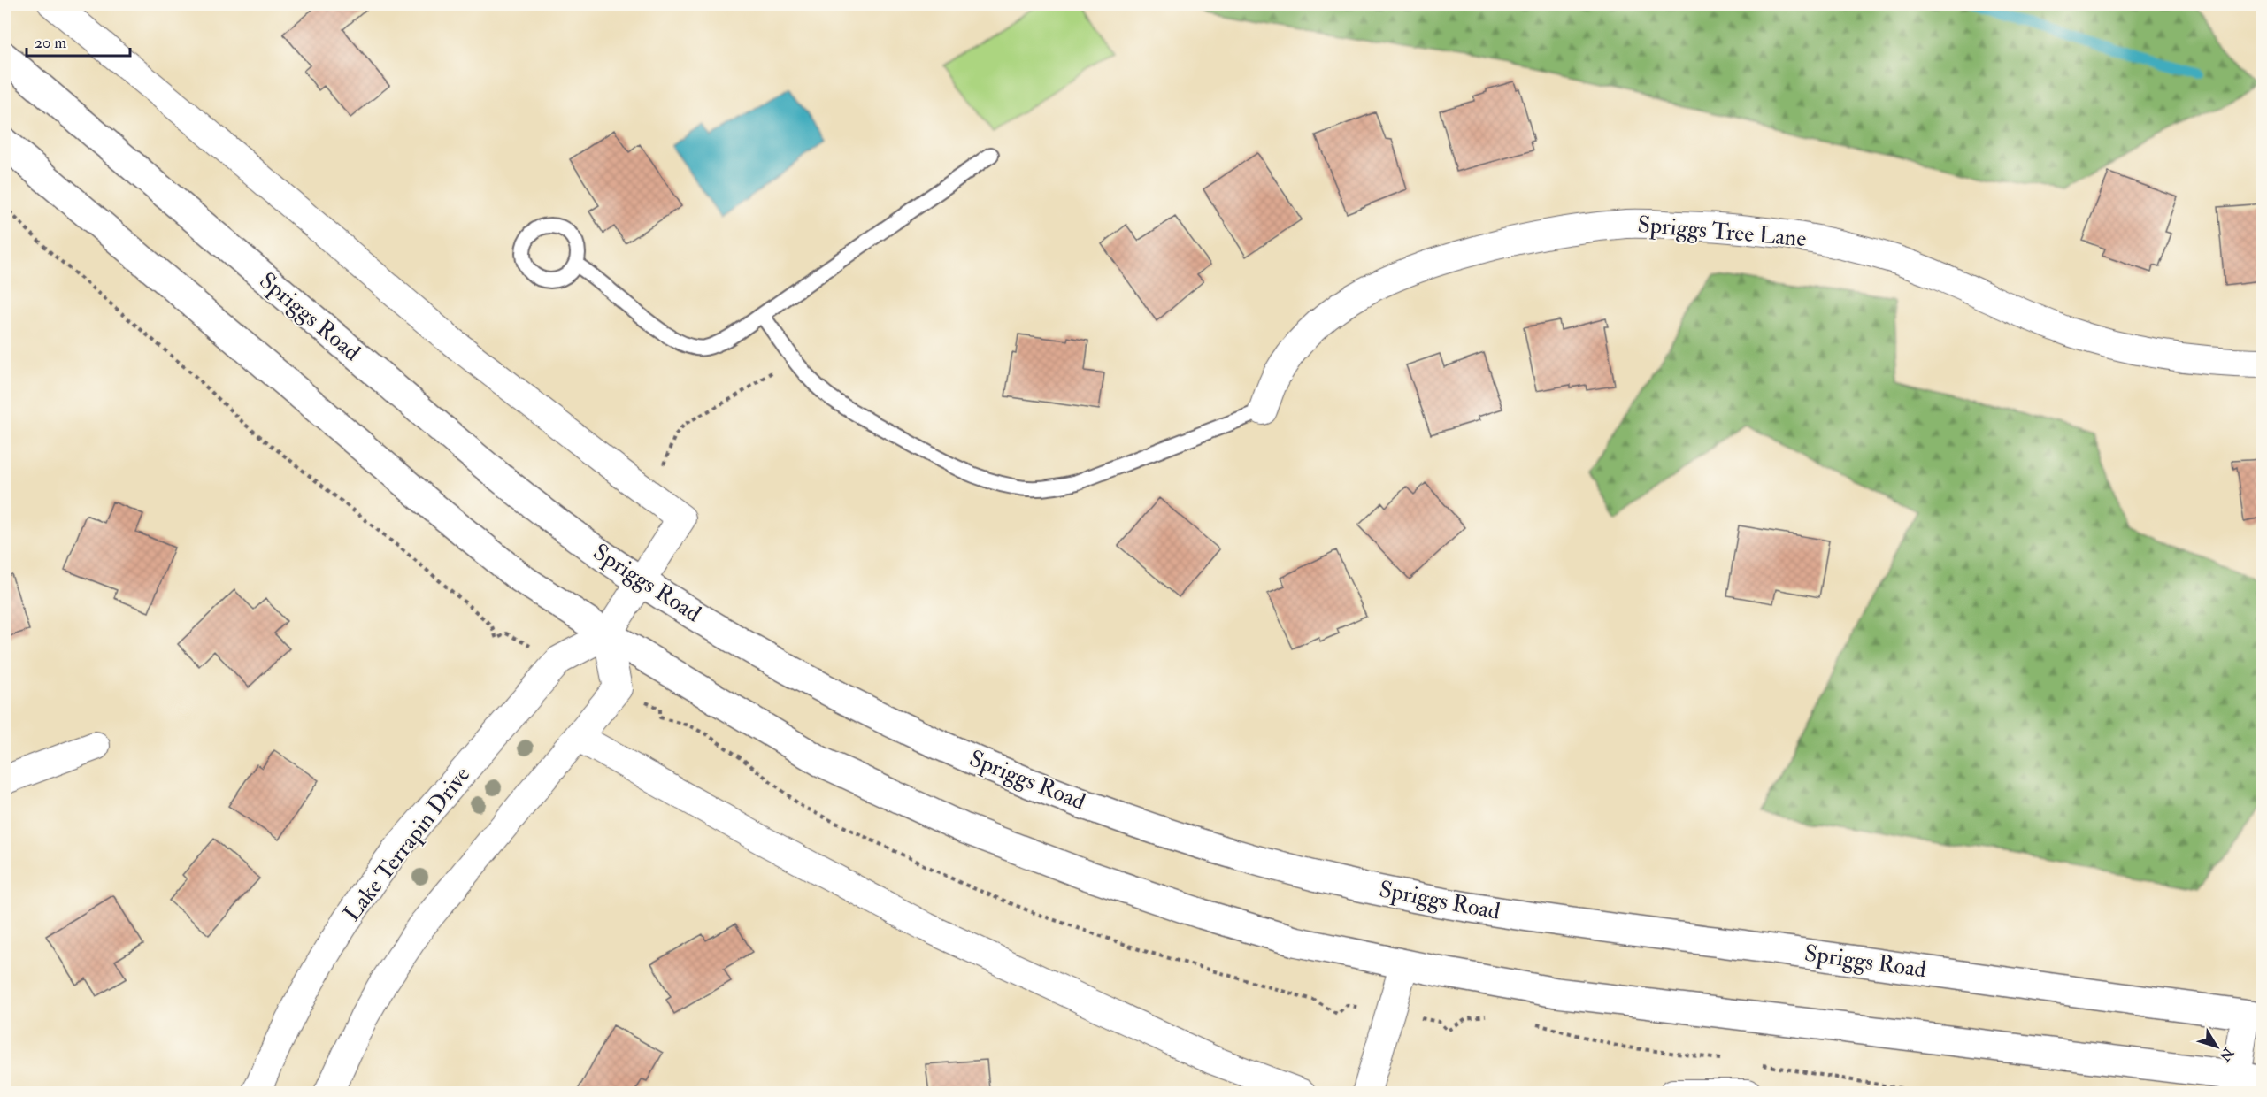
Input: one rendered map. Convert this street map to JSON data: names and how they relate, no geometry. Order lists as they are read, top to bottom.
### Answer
{
  "streets": {
    "main road": ["Spriggs Road"],
    "street": ["Spriggs Tree Lane", "Lake Terrapin Drive"]
  },
  "scale_bar": "20 m",
  "north": "bottom right"
}
